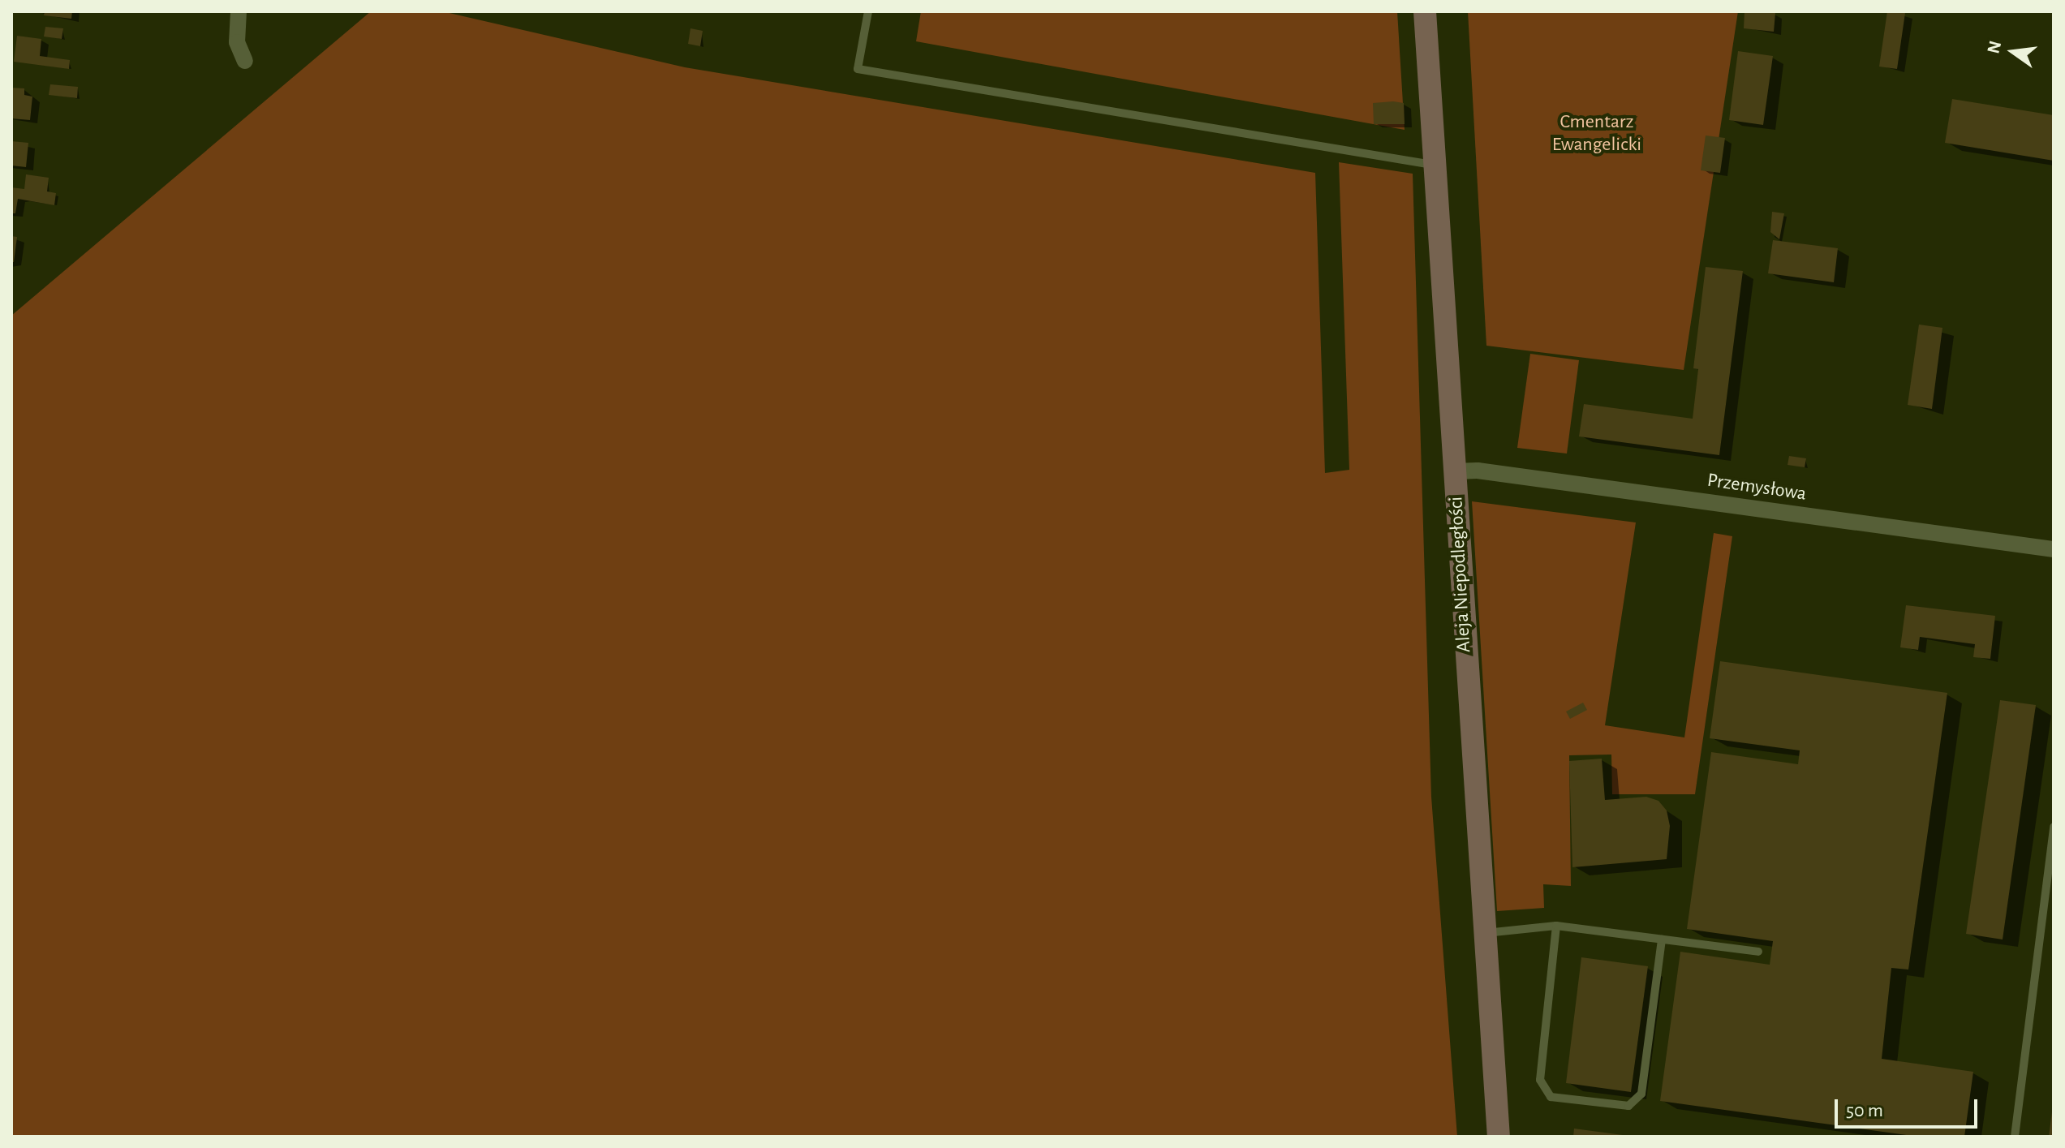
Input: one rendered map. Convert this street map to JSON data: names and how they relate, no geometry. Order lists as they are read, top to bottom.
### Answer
{
  "streets": {
    "main road": ["Aleja Niepodległości"],
    "street": ["Przemysłowa"]
  },
  "crossings": [
    ["Przemysłowa", "Aleja Niepodległości"]
  ],
  "parks": ["Cmentarz Ewangelicki"],
  "scale_bar": "50 m",
  "north": "left"
}
